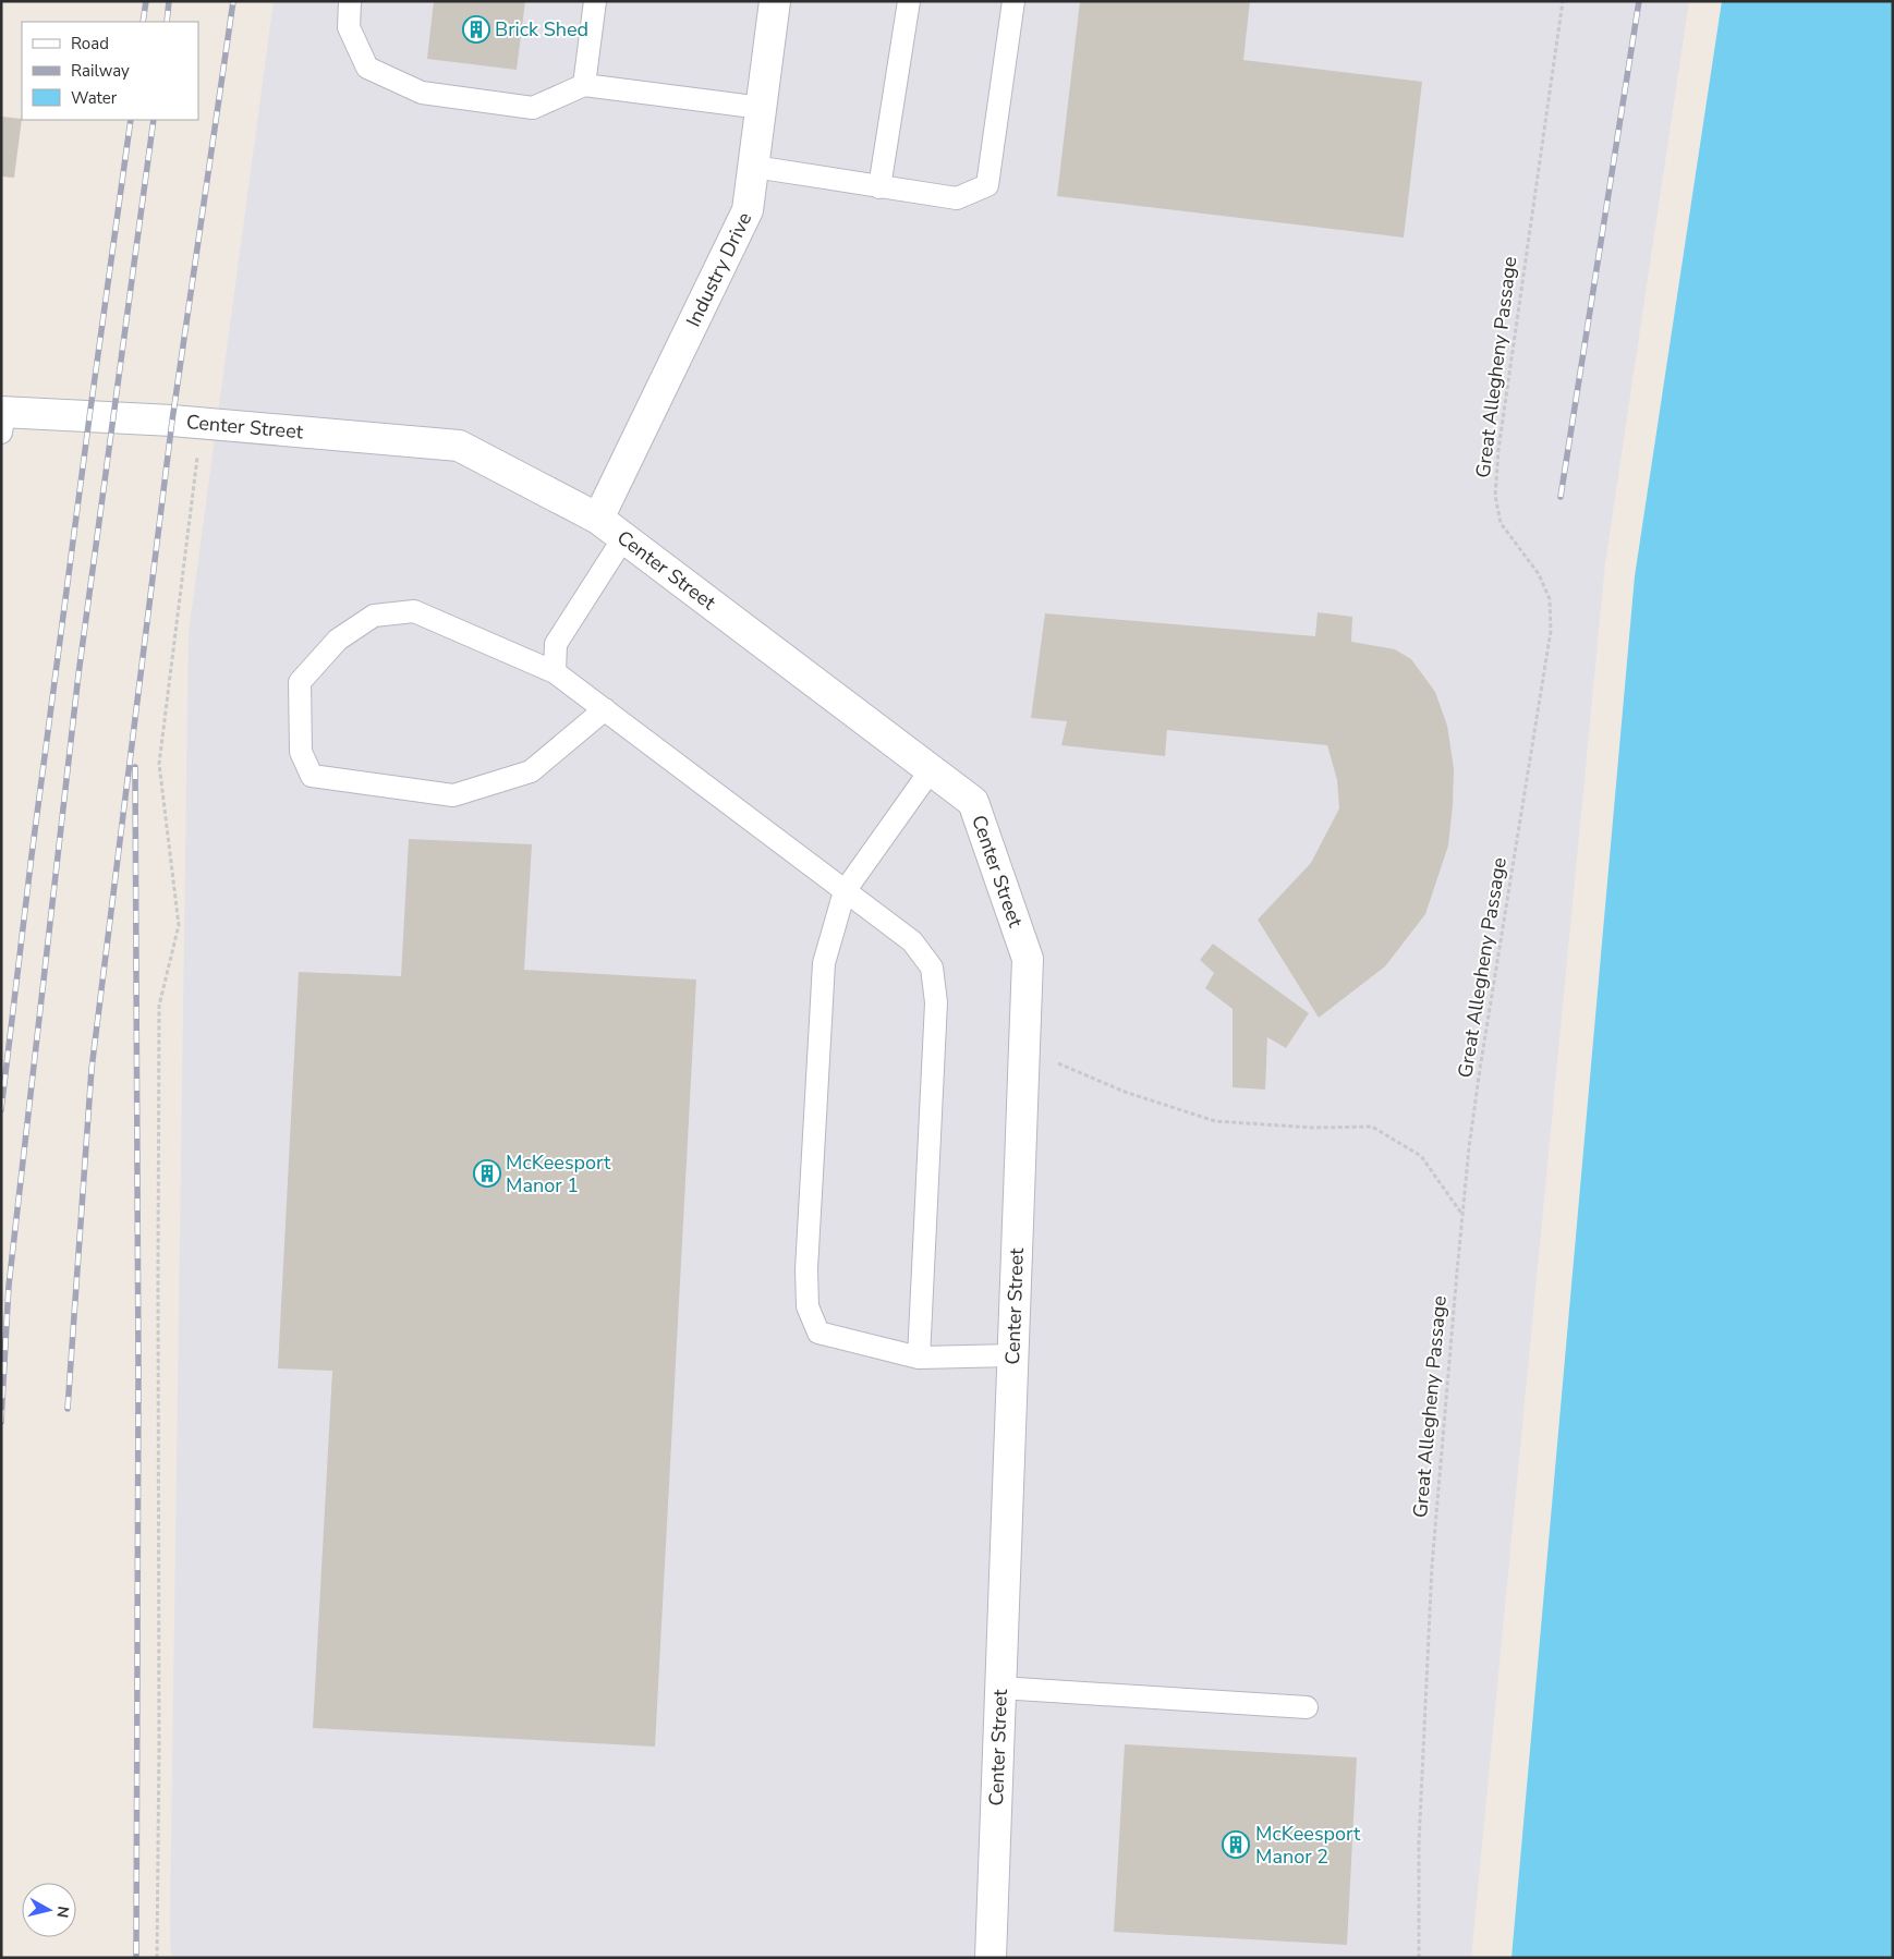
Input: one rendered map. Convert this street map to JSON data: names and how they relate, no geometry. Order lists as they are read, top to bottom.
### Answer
{
  "streets": {
    "street": ["Industry Drive", "Center Street"],
    "path": ["Great Allegheny Passage"]
  },
  "crossings": [
    ["Industry Drive", "Center Street"]
  ],
  "places": {
    "building": ["Brick Shed", "McKeesport Manor 1", "McKeesport Manor 2"]
  },
  "legend": ["Road", "Railway", "Water"],
  "north": "right"
}
